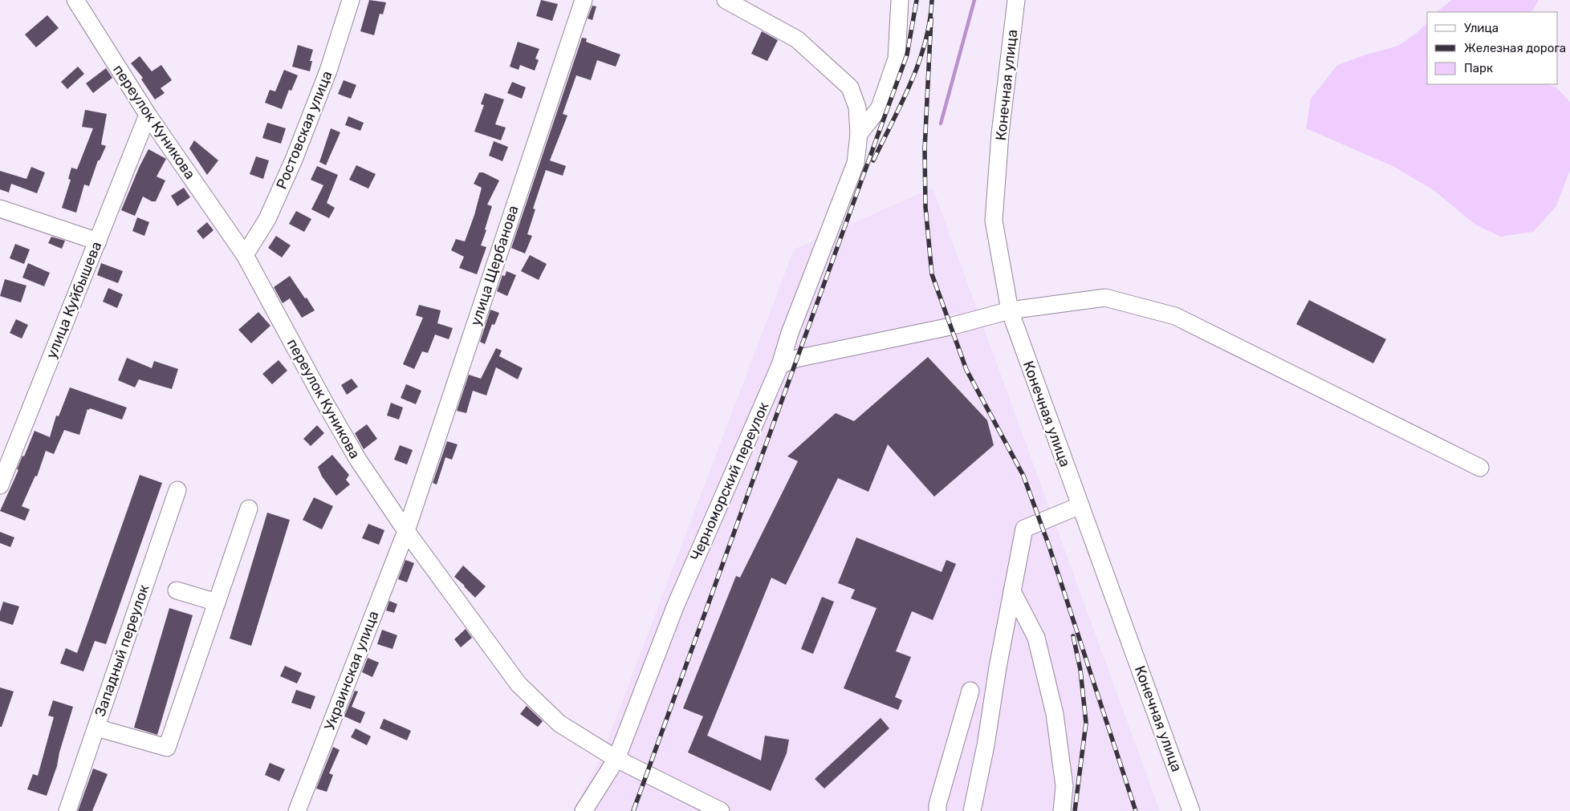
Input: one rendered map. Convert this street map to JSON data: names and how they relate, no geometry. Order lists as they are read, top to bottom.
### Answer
{
  "streets": {
    "street": [
      "Конечная улица",
      "переулок Куникова",
      "Ростовская улица",
      "улица Щербанова",
      "улица Куйбышева",
      "Черноморский переулок",
      "Западный переулок",
      "Украинская улица"
    ]
  },
  "crossings": [
    ["переулок Куникова", "Ростовская улица"],
    ["переулок Куникова", "улица Щербанова"],
    ["переулок Куникова", "улица Куйбышева"],
    ["переулок Куникова", "Черноморский переулок"],
    ["переулок Куникова", "Украинская улица"],
    ["улица Щербанова", "Украинская улица"]
  ],
  "legend": ["Улица", "Железная дорога", "Парк"]
}
